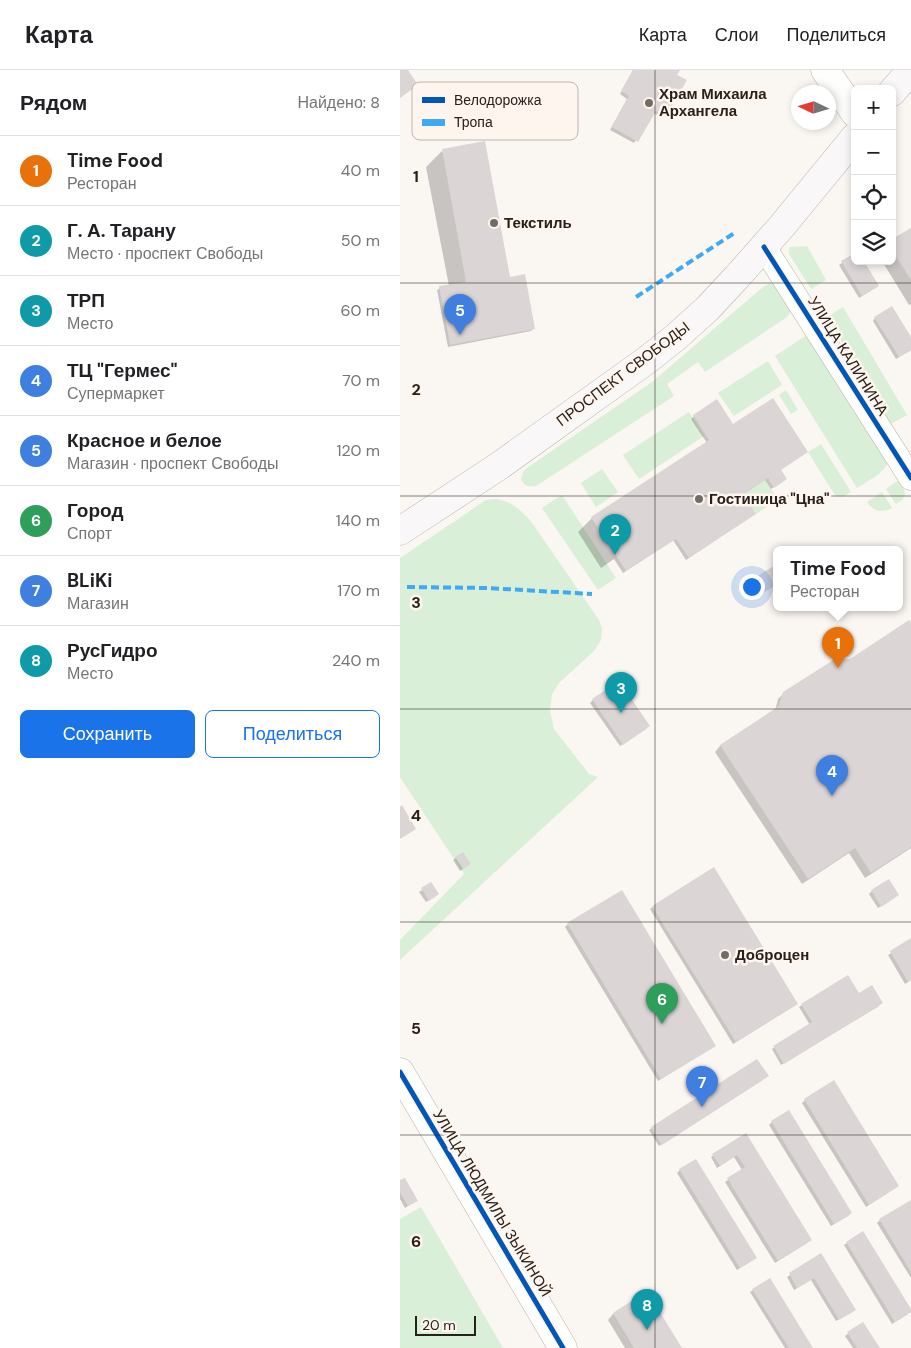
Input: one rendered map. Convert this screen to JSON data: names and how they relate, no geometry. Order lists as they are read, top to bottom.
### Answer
{
  "streets": {
    "main road": ["ПРОСПЕКТ СВОБОДЫ"],
    "street": ["УЛИЦА КАЛИНИНА", "УЛИЦА ЛЮДМИЛЫ ЗЫКИНОЙ"]
  },
  "crossings": [
    ["УЛИЦА КАЛИНИНА", "ПРОСПЕКТ СВОБОДЫ"]
  ],
  "places": [
    "Храм Михаила Архангела",
    "Текстиль",
    "Гостиница \"Цна\"",
    "Доброцен"
  ],
  "legend": ["Велодорожка", "Тропа"],
  "scale_bar": "20 m",
  "north": "left",
  "page": {
    "header": "Карта",
    "nav": ["Карта", "Слои", "Поделиться"],
    "heading": ["Рядом", "Найдено: 8"],
    "map_buttons": ["+", "−"],
    "list": [
      {
        "mark": "1",
        "name": "Time Food",
        "note": "Ресторан",
        "value": "40 m"
      },
      {
        "mark": "2",
        "name": "Г. А. Тарану",
        "note": "Место · проспект Свободы",
        "value": "50 m"
      },
      {
        "mark": "3",
        "name": "ТРП",
        "note": "Место",
        "value": "60 m"
      },
      {
        "mark": "4",
        "name": "ТЦ \"Гермес\"",
        "note": "Супермаркет",
        "value": "70 m"
      },
      {
        "mark": "5",
        "name": "Красное и белое",
        "note": "Магазин · проспект Свободы",
        "value": "120 m"
      },
      {
        "mark": "6",
        "name": "Город",
        "note": "Спорт",
        "value": "140 m"
      },
      {
        "mark": "7",
        "name": "BLiKi",
        "note": "Магазин",
        "value": "170 m"
      },
      {
        "mark": "8",
        "name": "РусГидро",
        "note": "Место",
        "value": "240 m"
      }
    ],
    "pins": [
      "5",
      "2",
      "1",
      "3",
      "4",
      "6",
      "7",
      "8"
    ],
    "popup": ["Time Food", "Ресторан"],
    "buttons": ["Сохранить", "Поделиться"],
    "scale": "20 m"
  },
  "grid": {
    "rows": [
      "1",
      "2",
      "3",
      "4",
      "5",
      "6"
    ]
  }
}
